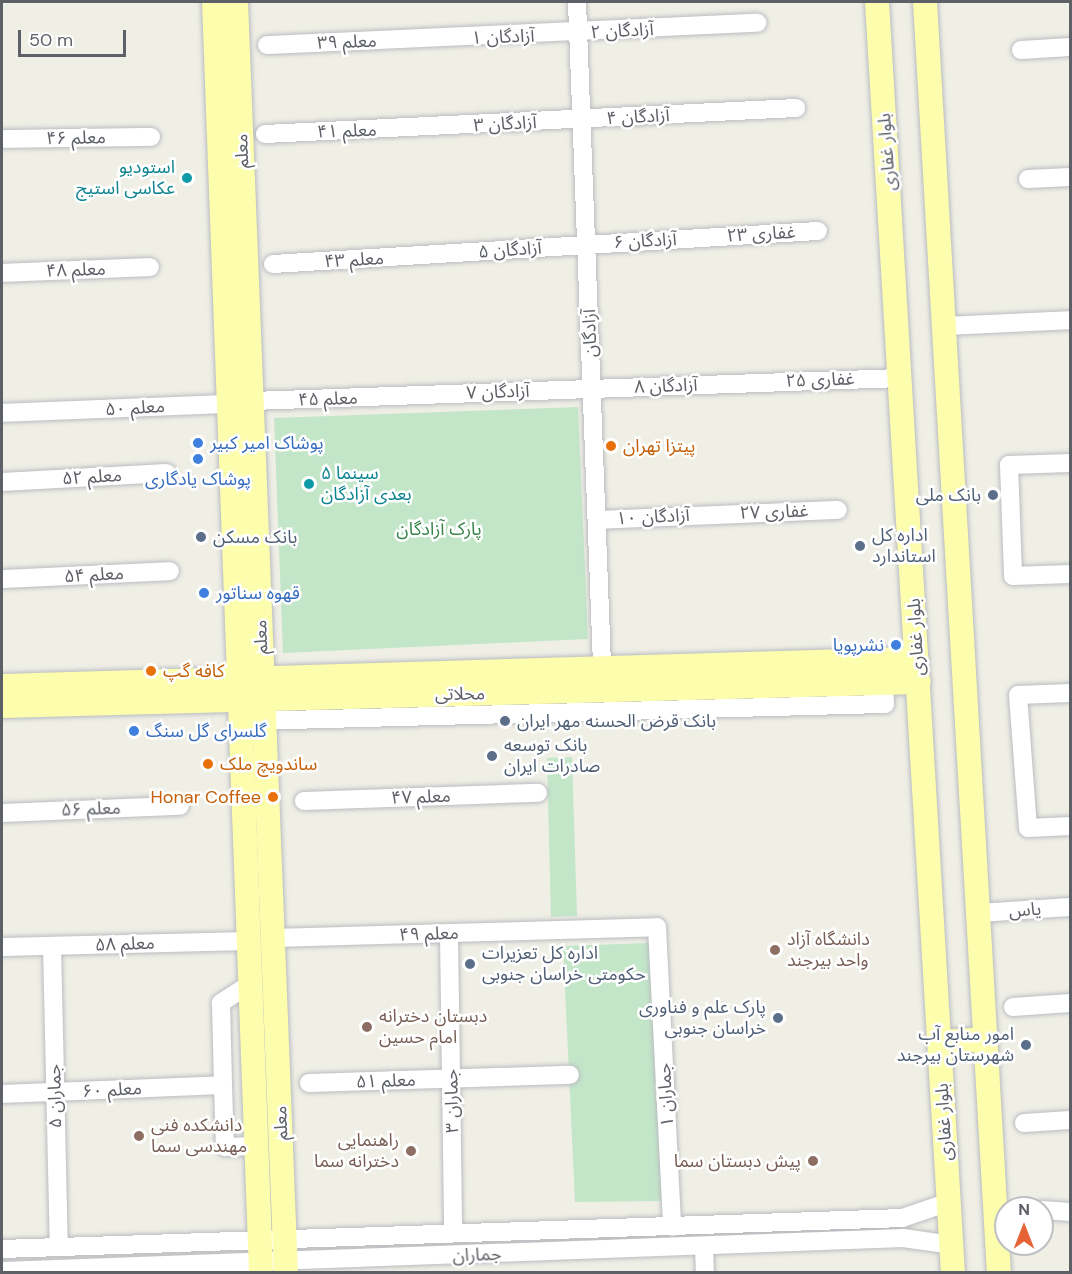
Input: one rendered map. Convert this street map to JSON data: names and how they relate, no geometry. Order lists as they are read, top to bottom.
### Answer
{
  "streets": {
    "main road": ["معلم", "بلوار غفاری", "محلاتی"],
    "street": [
      "آزادگان ۲",
      "آزادگان ۱",
      "معلم ۳۹",
      "آزادگان ۴",
      "آزادگان ۳",
      "معلم ۴۱",
      "معلم ۴۶",
      "غفاری ۲۳",
      "آزادگان ۶",
      "آزادگان ۵",
      "معلم ۴۳",
      "معلم ۴۸",
      "آزادگان",
      "غفاری ۲۵",
      "آزادگان ۸",
      "آزادگان ۷",
      "معلم ۴۵",
      "معلم ۵۰",
      "معلم ۵۲",
      "غفاری ۲۷",
      "آزادگان ۱۰",
      "معلم ۵۴",
      "معلم ۴۷",
      "معلم ۵۶",
      "یاس",
      "معلم ۴۹",
      "معلم ۵۸",
      "معلم ۵۱",
      "معلم ۶۰",
      "جماران ۱",
      "جماران ۵",
      "جماران ۳",
      "جماران"
    ]
  },
  "crossings": [
    ["آزادگان ۲", "آزادگان ۱"],
    ["آزادگان ۲", "آزادگان"],
    ["آزادگان ۱", "معلم ۳۹"],
    ["آزادگان ۱", "آزادگان"],
    ["آزادگان ۴", "آزادگان ۳"],
    ["آزادگان ۴", "آزادگان"],
    ["آزادگان ۳", "معلم ۴۱"],
    ["آزادگان ۳", "آزادگان"],
    ["معلم", "معلم ۴۵"],
    ["معلم", "معلم ۵۰"],
    ["معلم", "محلاتی"],
    ["معلم", "معلم ۴۹"],
    ["معلم", "معلم ۵۸"],
    ["معلم", "جماران"],
    ["بلوار غفاری", "غفاری ۲۵"],
    ["بلوار غفاری", "محلاتی"],
    ["بلوار غفاری", "جماران"],
    ["غفاری ۲۳", "آزادگان ۶"],
    ["آزادگان ۶", "آزادگان ۵"],
    ["آزادگان ۶", "آزادگان"],
    ["آزادگان ۵", "معلم ۴۳"],
    ["آزادگان ۵", "آزادگان"],
    ["آزادگان", "آزادگان ۸"],
    ["آزادگان", "آزادگان ۷"],
    ["آزادگان", "آزادگان ۱۰"],
    ["آزادگان", "محلاتی"],
    ["غفاری ۲۵", "آزادگان ۸"],
    ["آزادگان ۸", "آزادگان ۷"],
    ["آزادگان ۷", "معلم ۴۵"],
    ["معلم ۴۵", "معلم ۵۰"],
    ["غفاری ۲۷", "آزادگان ۱۰"],
    ["معلم ۴۹", "جماران ۱"],
    ["معلم ۴۹", "جماران ۳"],
    ["معلم ۵۸", "جماران ۵"],
    ["معلم ۵۱", "جماران ۳"],
    ["معلم ۶۰", "جماران ۵"],
    ["جماران ۱", "جماران"],
    ["جماران ۵", "جماران"],
    ["جماران ۳", "جماران"]
  ],
  "parks": ["پارک آزادگان"],
  "places": [
    "استودیو عکاسی استیج",
    "پوشاک امیر کبیر",
    "پیتزا تهران",
    "پوشاک یادگاری",
    "سینما ۵ بعدی آزادگان",
    "بانک ملی",
    "بانک مسکن",
    "اداره کل استاندارد",
    "قهوه سناتور",
    "نشرپویا",
    "کافه گپ",
    "بانک قرض الحسنه مهر ایران",
    "گلسرای گل سنگ",
    "بانک توسعه صادرات ایران",
    "ساندویچ ملک",
    "Honar Coffee",
    "دانشگاه آزاد واحد بیرجند",
    "اداره کل تعزیرات حکومتی خراسان جنوبی",
    "پارک علم و فناوری خراسان جنوبی",
    "دبستان دخترانه امام حسین",
    "امور منابع آب شهرستان بیرجند",
    "دانشکده فنی مهندسی سما",
    "راهنمایی دخترانه سما",
    "پیش دبستان سما"
  ],
  "scale_bar": "50 m",
  "north": "top"
}
